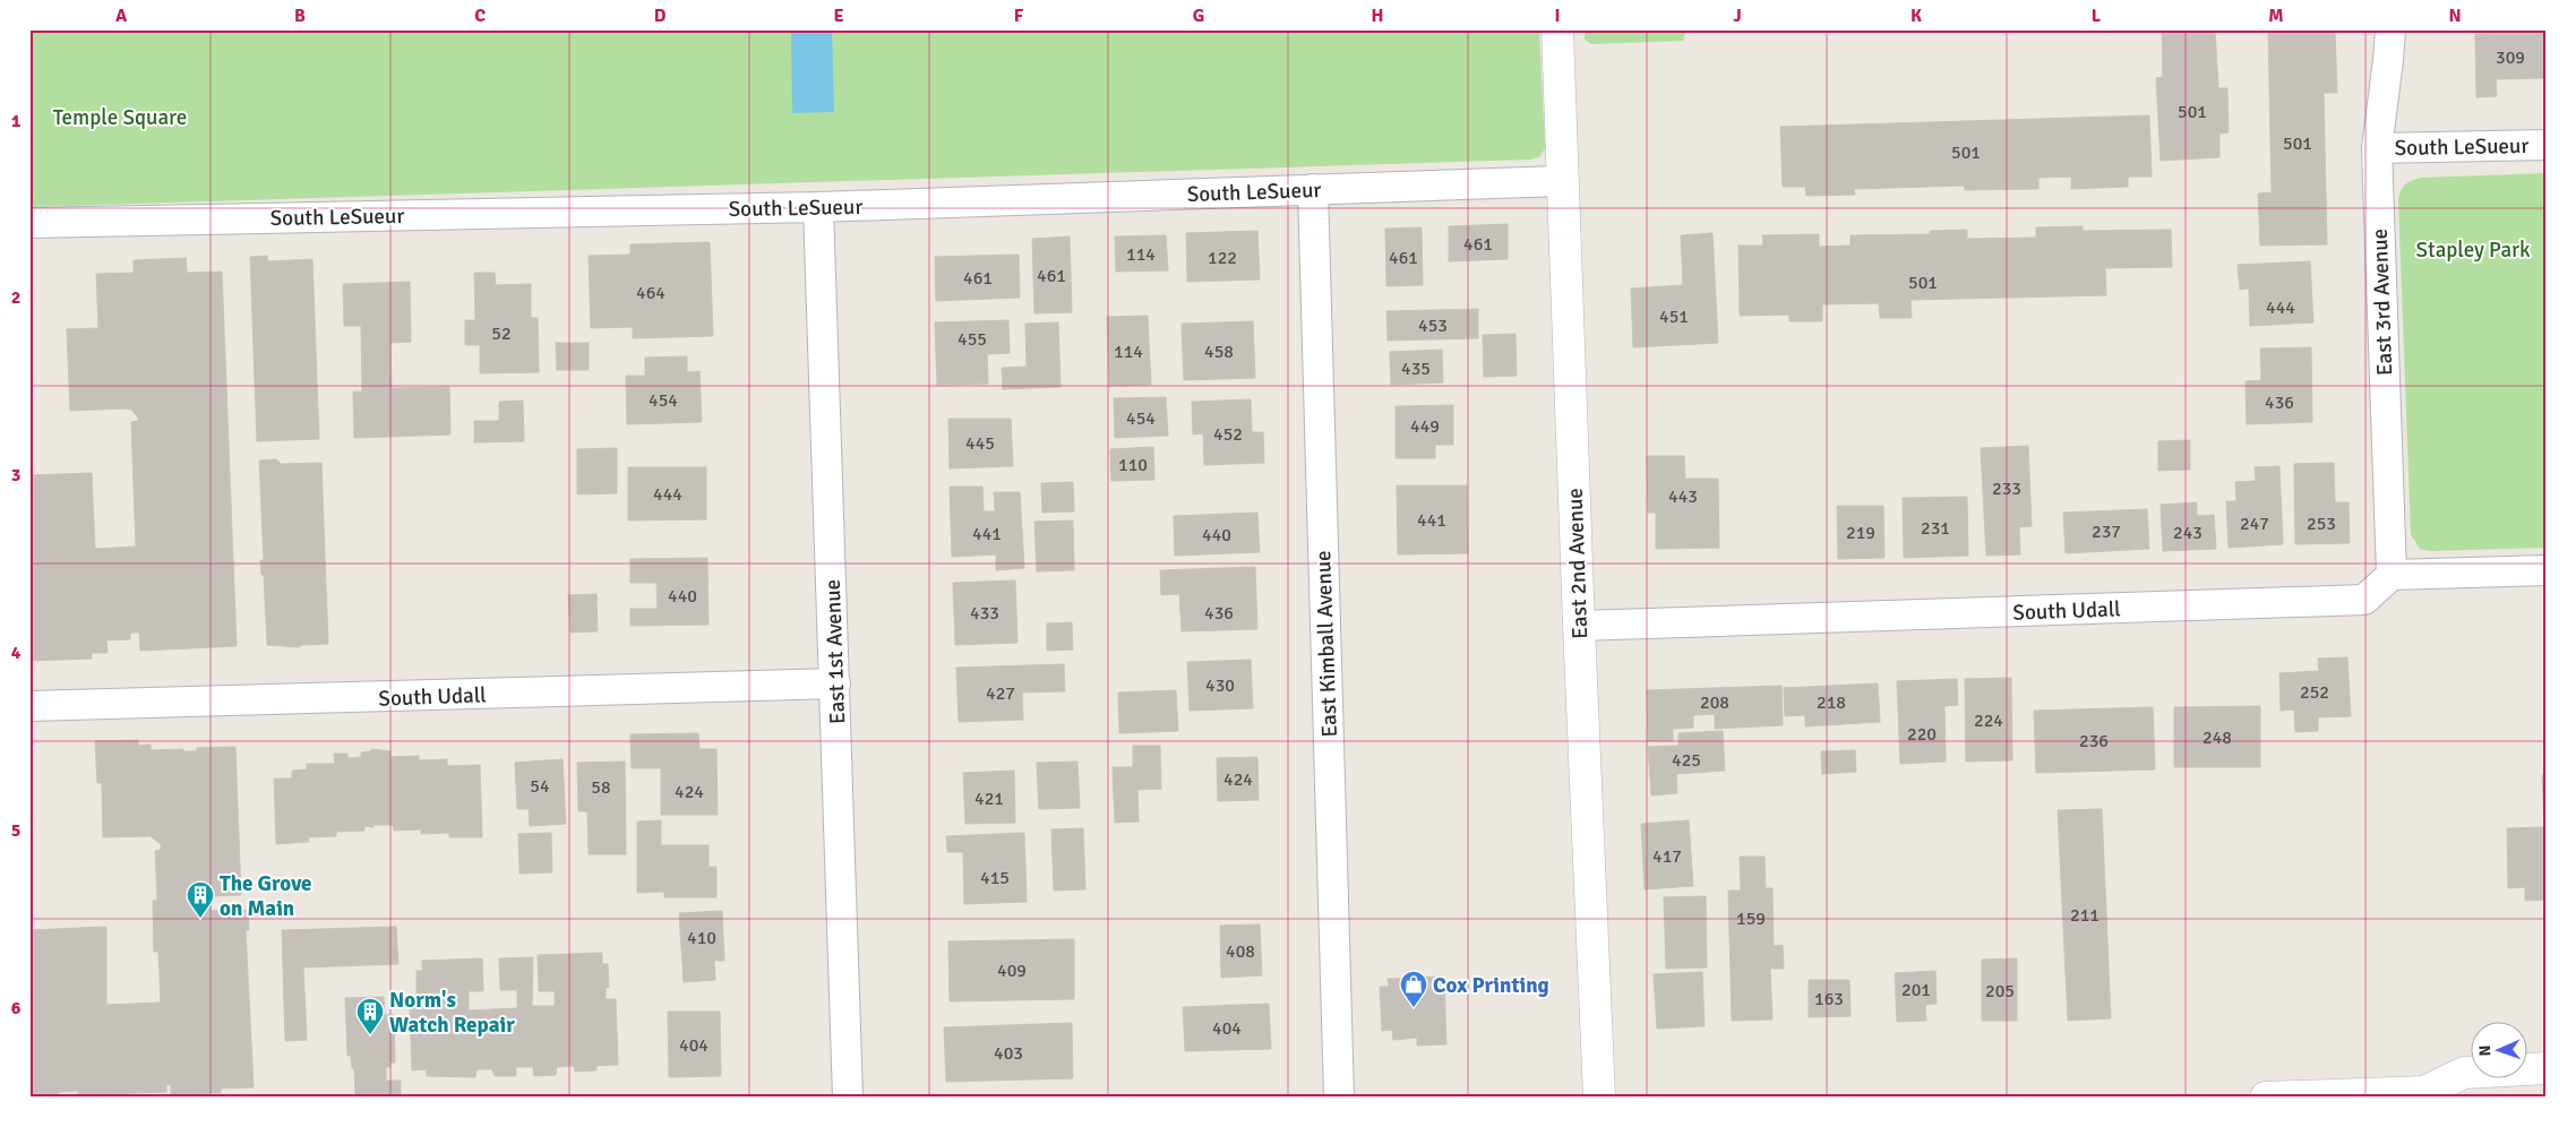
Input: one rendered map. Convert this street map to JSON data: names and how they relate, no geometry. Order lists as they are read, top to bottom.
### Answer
{
  "streets": {
    "street": [
      "South LeSueur",
      "East 3rd Avenue",
      "East 2nd Avenue",
      "South Udall",
      "East Kimball Avenue",
      "East 1st Avenue"
    ]
  },
  "crossings": [
    ["South LeSueur", "East 3rd Avenue"],
    ["South LeSueur", "East 2nd Avenue"],
    ["South LeSueur", "East Kimball Avenue"],
    ["South LeSueur", "East 1st Avenue"],
    ["East 3rd Avenue", "South Udall"],
    ["East 2nd Avenue", "South Udall"],
    ["South Udall", "East 1st Avenue"]
  ],
  "parks": ["Temple Square", "Stapley Park"],
  "places": {
    "building": ["The Grove on Main", "Norm's Watch Repair"],
    "shop": ["Cox Printing"]
  },
  "house_numbers": [
    "309",
    "501",
    "501",
    "501",
    "461",
    "114",
    "122",
    "461",
    "461",
    "461",
    "501",
    "464",
    "444",
    "451",
    "453",
    "52",
    "455",
    "114",
    "458",
    "435",
    "454",
    "436",
    "454",
    "449",
    "452",
    "445",
    "110",
    "233",
    "444",
    "443",
    "441",
    "247",
    "253",
    "231",
    "237",
    "219",
    "243",
    "441",
    "440",
    "440",
    "433",
    "436",
    "430",
    "252",
    "427",
    "208",
    "218",
    "224",
    "220",
    "248",
    "236",
    "425",
    "424",
    "54",
    "58",
    "424",
    "421",
    "417",
    "415",
    "211",
    "159",
    "410",
    "408",
    "409",
    "201",
    "205",
    "163",
    "404",
    "404",
    "403"
  ],
  "north": "left",
  "grid": {
    "columns": [
      "A",
      "B",
      "C",
      "D",
      "E",
      "F",
      "G",
      "H",
      "I",
      "J",
      "K",
      "L",
      "M",
      "N"
    ],
    "rows": [
      "1",
      "2",
      "3",
      "4",
      "5",
      "6"
    ]
  }
}
